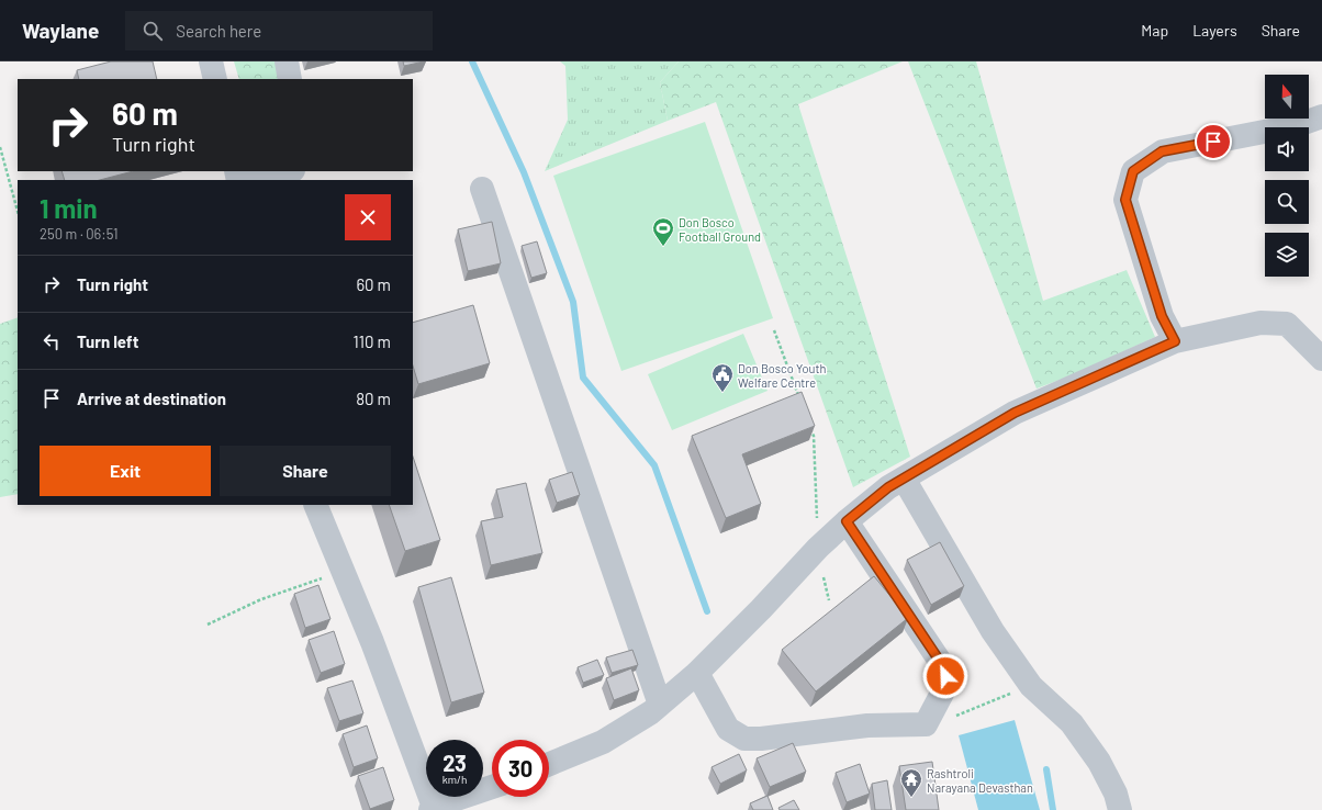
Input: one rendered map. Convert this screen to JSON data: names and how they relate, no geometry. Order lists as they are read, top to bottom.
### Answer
{
  "places": {
    "sports": ["Don Bosco Football Ground"],
    "public building": ["Don Bosco Youth Welfare Centre"],
    "temple": ["Rashtroli Narayana Devasthan"]
  },
  "north": "top",
  "page": {
    "header": "Waylane",
    "search": "Search here",
    "nav": ["Map", "Layers", "Share"],
    "turn": ["60 m", "Turn right"],
    "heading": ["1 min", "250 m · 06:51"],
    "list": [
      {
        "name": "Turn right",
        "value": "60 m"
      },
      {
        "name": "Turn left",
        "value": "110 m"
      },
      {
        "name": "Arrive at destination",
        "value": "80 m"
      }
    ],
    "buttons": ["Exit", "Share"],
    "speed": "23 km/h",
    "limit": "30"
  }
}
